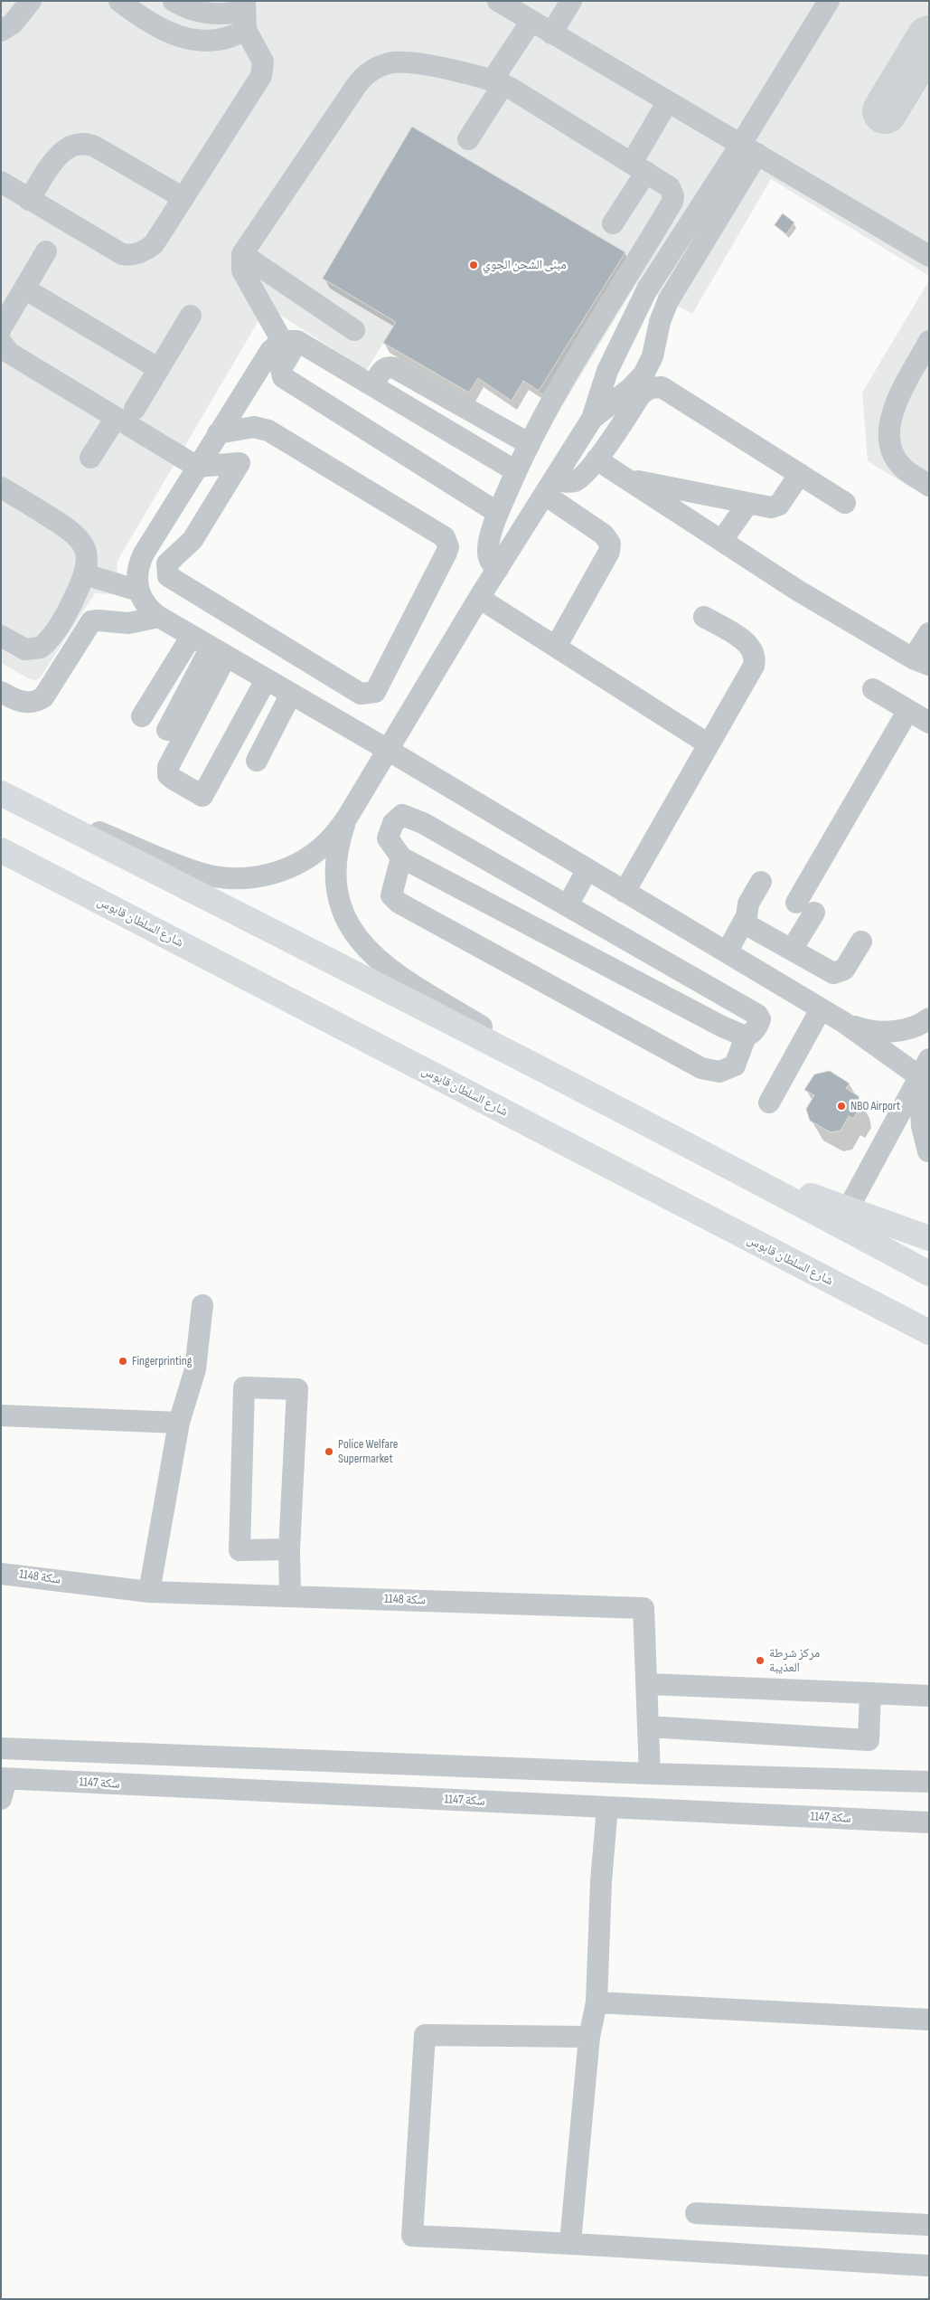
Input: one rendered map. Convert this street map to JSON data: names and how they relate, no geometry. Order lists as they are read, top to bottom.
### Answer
{
  "streets": {
    "highway": ["شارع السلطان قابوس"],
    "street": ["سكة 1148", "سكة 1147"]
  },
  "places": [
    "مبنى الشحن الجوي",
    "NBO Airport",
    "Fingerprinting",
    "Police Welfare Supermarket",
    "مركز شرطة العذيبة"
  ]
}
